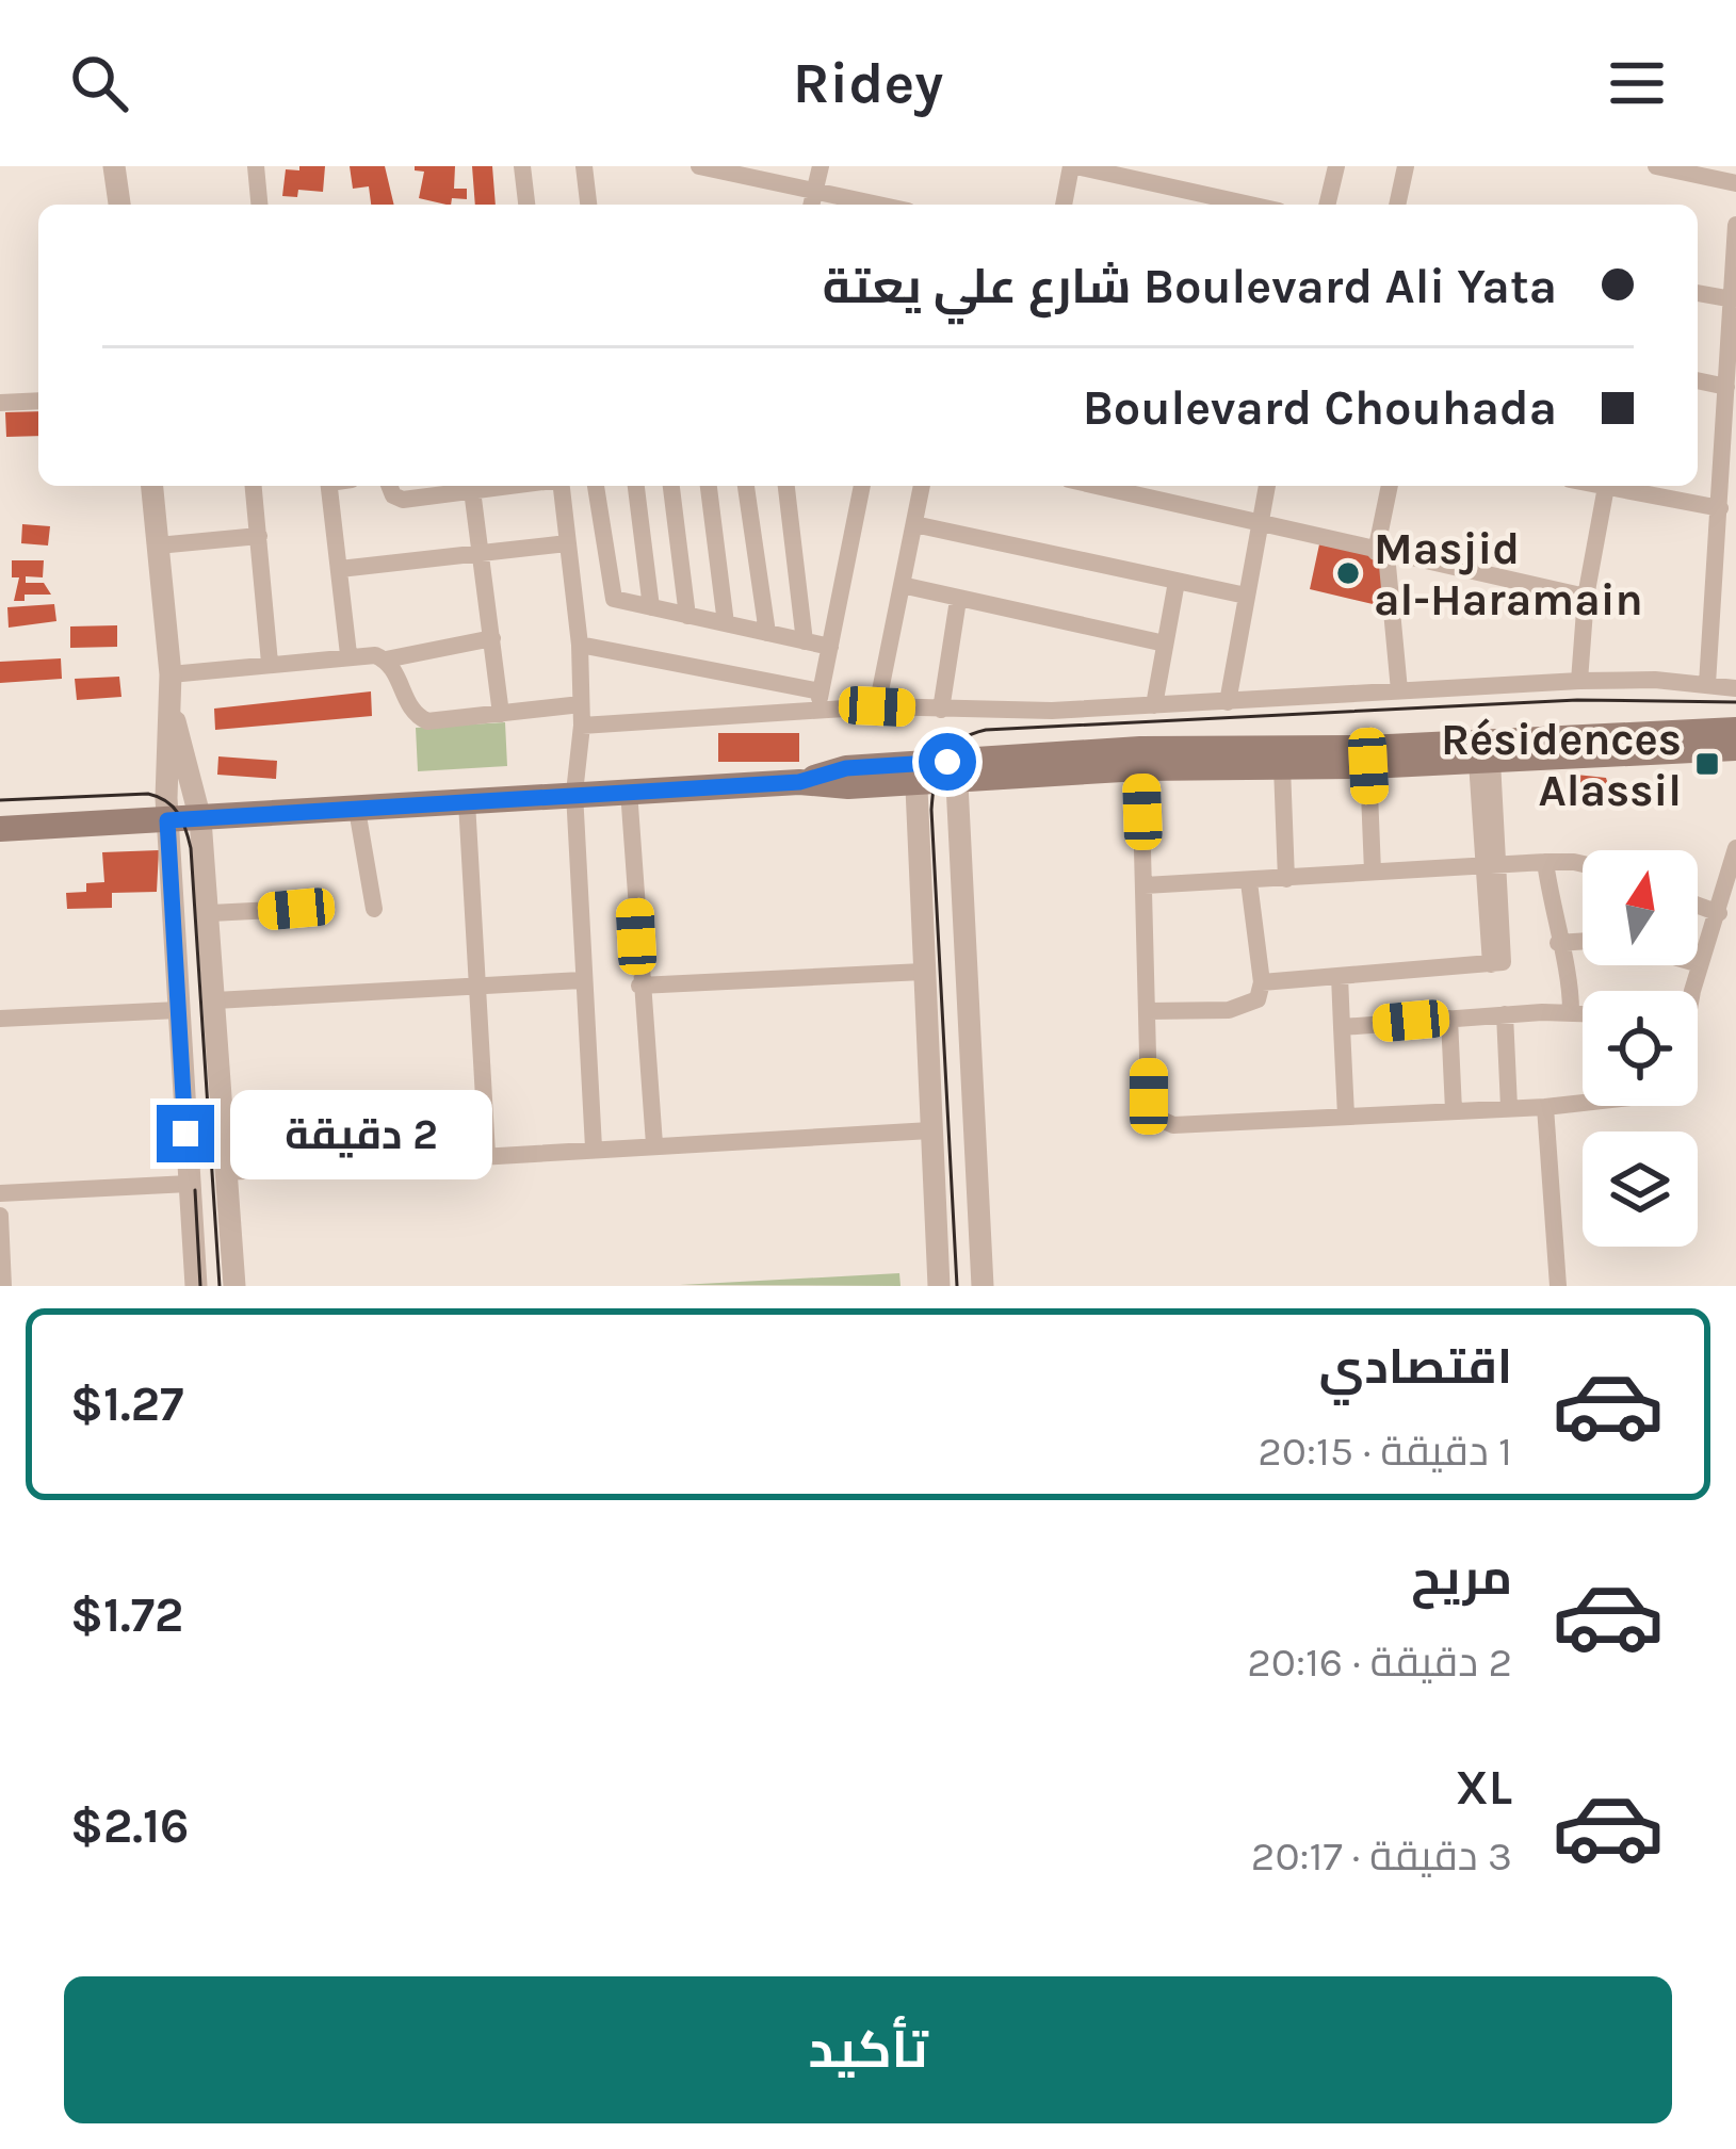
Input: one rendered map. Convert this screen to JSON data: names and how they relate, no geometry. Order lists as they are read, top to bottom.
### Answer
{
  "places": {
    "other": ["Masjid al-Haramain"],
    "transit": ["Résidences Alassil"]
  },
  "north": "top",
  "page": {
    "header": "Ridey",
    "banner": ["Boulevard Ali Yata شارع علي يعتة", "Boulevard Chouhada"],
    "bubble": "2 دقيقة",
    "list": [
      {
        "name": "اقتصادي",
        "note": "1 دقيقة · 20:15",
        "value": "$1.27"
      },
      {
        "name": "مريح",
        "note": "2 دقيقة · 20:16",
        "value": "$1.72"
      },
      {
        "name": "XL",
        "note": "3 دقيقة · 20:17",
        "value": "$2.16"
      }
    ],
    "buttons": "تأكيد"
  }
}
